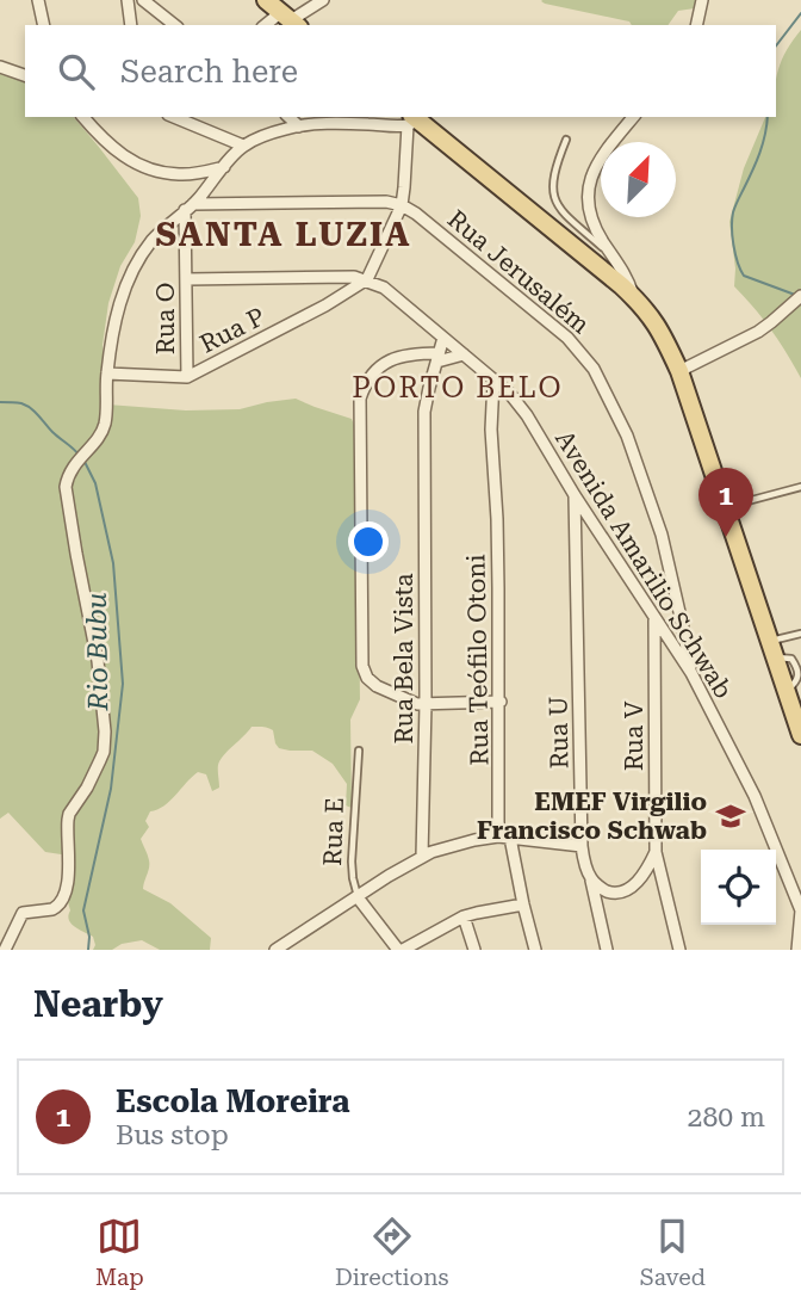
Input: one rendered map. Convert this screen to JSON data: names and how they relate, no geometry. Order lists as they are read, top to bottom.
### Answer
{
  "streets": {
    "street": [
      "Rua Jerusalém",
      "Rua O",
      "Rua P",
      "Avenida Amarilio Schwab",
      "Rua Bela Vista",
      "Rua Teófilo Otoni",
      "Rua U",
      "Rua V",
      "Rua E"
    ]
  },
  "crossings": [
    ["Rua Jerusalém", "Avenida Amarilio Schwab"],
    ["Rua O", "Rua P"],
    ["Rua P", "Avenida Amarilio Schwab"],
    ["Avenida Amarilio Schwab", "Rua Bela Vista"],
    ["Avenida Amarilio Schwab", "Rua Teófilo Otoni"],
    ["Avenida Amarilio Schwab", "Rua U"],
    ["Avenida Amarilio Schwab", "Rua V"]
  ],
  "districts": ["SANTA LUZIA", "PORTO BELO"],
  "water": ["Rio Bubu"],
  "places": {
    "school or university": ["EMEF Virgilio Francisco Schwab"]
  },
  "north": "top right",
  "page": {
    "search": "Search here",
    "pins": "1",
    "heading": "Nearby",
    "list": [
      {
        "mark": "1",
        "name": "Escola Moreira",
        "note": "Bus stop",
        "value": "280 m"
      }
    ],
    "nav": ["Map", "Directions", "Saved"]
  }
}
